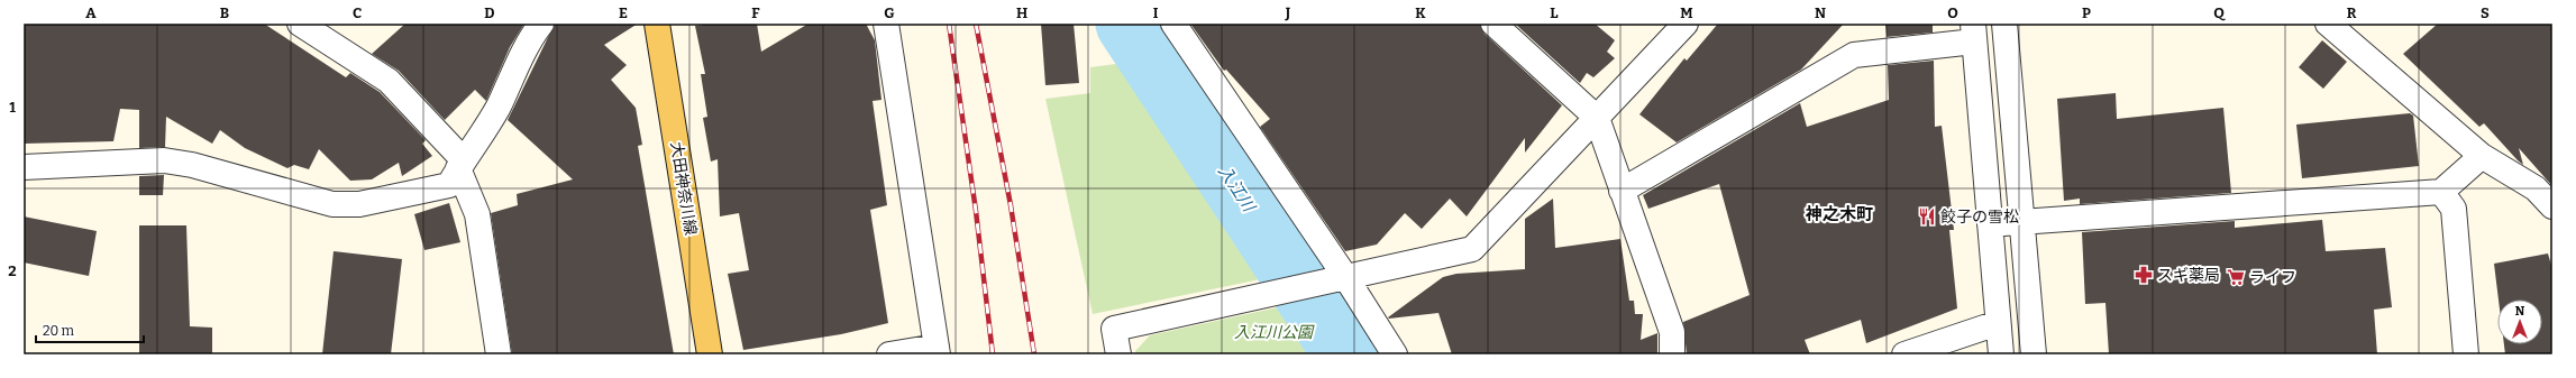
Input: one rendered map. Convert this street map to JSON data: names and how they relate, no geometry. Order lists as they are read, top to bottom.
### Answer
{
  "streets": {
    "main road": ["大田神奈川線"]
  },
  "districts": ["神之木町"],
  "water": ["入江川"],
  "parks": ["入江川公園"],
  "places": {
    "restaurant": ["餃子の雪松"],
    "pharmacy": ["スギ薬局"],
    "supermarket": ["ライフ"]
  },
  "scale_bar": "20 m",
  "north": "top",
  "grid": {
    "columns": [
      "A",
      "B",
      "C",
      "D",
      "E",
      "F",
      "G",
      "H",
      "I",
      "J",
      "K",
      "L",
      "M",
      "N",
      "O",
      "P",
      "Q",
      "R",
      "S"
    ],
    "rows": ["1", "2"]
  }
}
